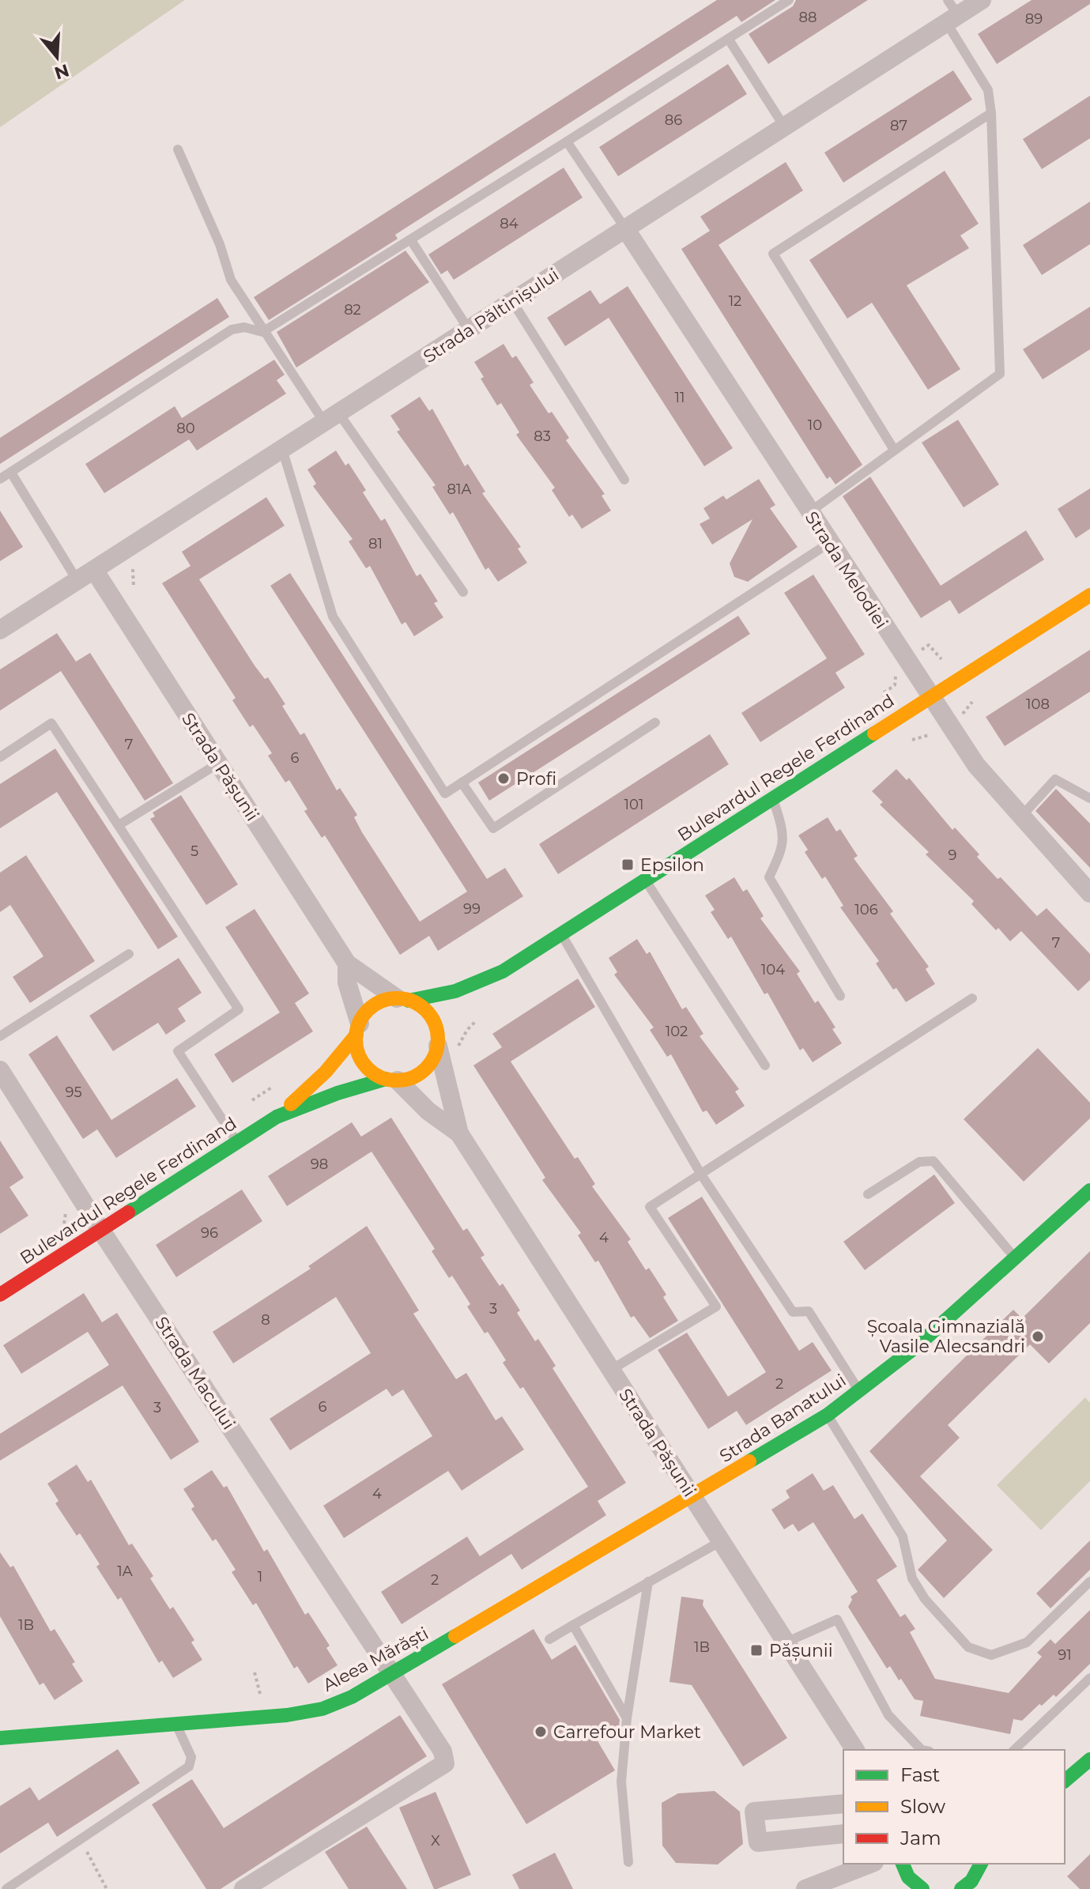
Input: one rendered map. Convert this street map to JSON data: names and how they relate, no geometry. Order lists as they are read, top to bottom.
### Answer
{
  "streets": {
    "main road": ["Bulevardul Regele Ferdinand", "Strada Banatului", "Aleea Mărăști"],
    "street": [
      "Strada Păltinișului",
      "Strada Melodiei",
      "Strada Pășunii",
      "Strada Macului"
    ]
  },
  "crossings": [
    ["Strada Păltinișului", "Strada Melodiei"],
    ["Strada Păltinișului", "Strada Pășunii"],
    ["Strada Melodiei", "Bulevardul Regele Ferdinand"],
    ["Strada Pășunii", "Bulevardul Regele Ferdinand"],
    ["Strada Pășunii", "Strada Banatului"],
    ["Strada Pășunii", "Aleea Mărăști"],
    ["Bulevardul Regele Ferdinand", "Strada Macului"],
    ["Strada Macului", "Aleea Mărăști"],
    ["Strada Banatului", "Aleea Mărăști"]
  ],
  "places": {
    "other": ["Profi", "Școala Gimnazială Vasile Alecsandri", "Carrefour Market"],
    "transit": ["Epsilon", "Pășunii"]
  },
  "house_numbers": [
    "88",
    "89",
    "86",
    "87",
    "84",
    "12",
    "82",
    "11",
    "10",
    "80",
    "83",
    "81A",
    "81",
    "108",
    "7",
    "6",
    "101",
    "5",
    "9",
    "99",
    "106",
    "7",
    "104",
    "102",
    "95",
    "98",
    "96",
    "4",
    "3",
    "8",
    "2",
    "6",
    "3",
    "4",
    "1A",
    "1",
    "2",
    "1B",
    "1B",
    "91",
    "X"
  ],
  "legend": ["Fast", "Slow", "Jam"],
  "north": "bottom"
}
